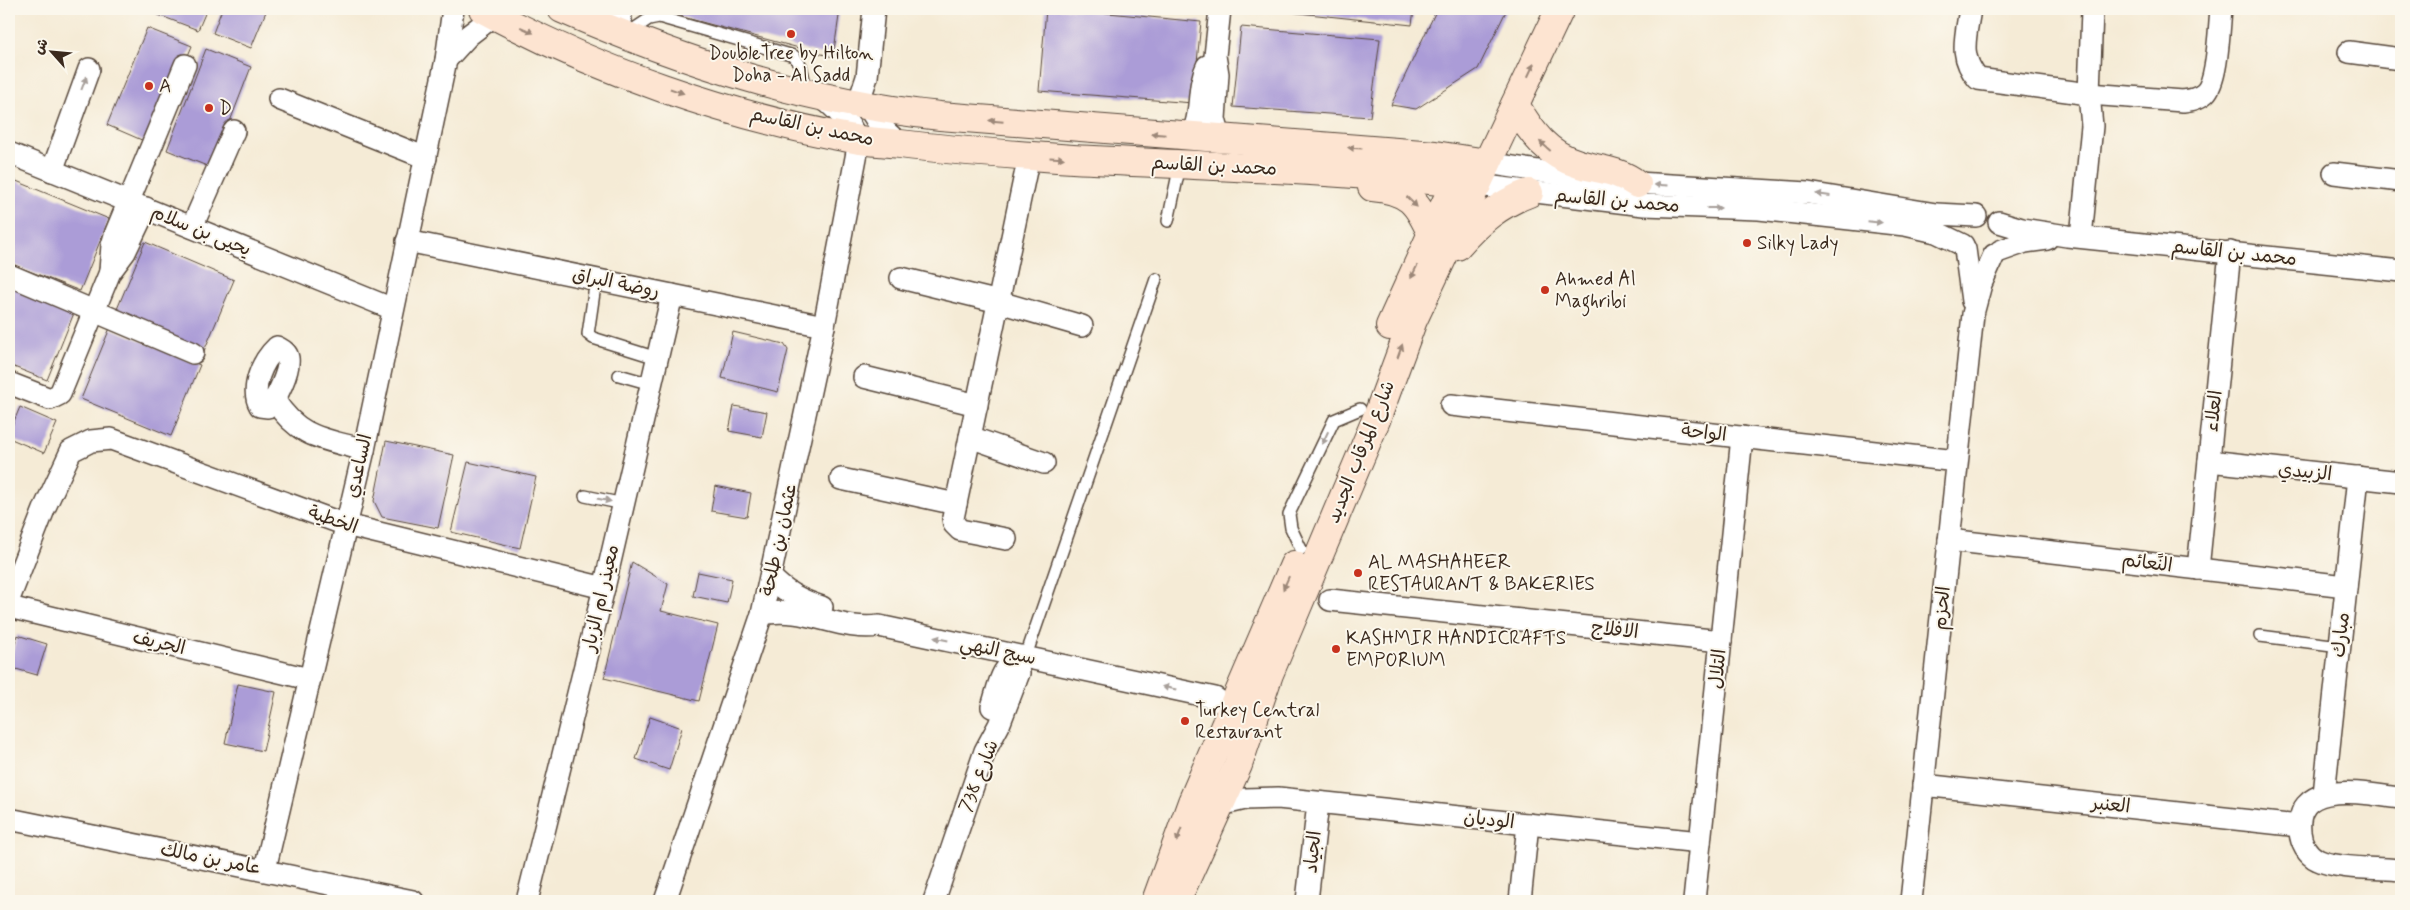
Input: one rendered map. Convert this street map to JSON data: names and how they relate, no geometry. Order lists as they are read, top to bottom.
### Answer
{
  "streets": {
    "street": [
      "محمد بن القاسم",
      "يحيى بن سلام",
      "روضة البراق",
      "العلاء",
      "الواحة",
      "شارع المرقاب الجديد",
      "الساعدي",
      "الزبيدي",
      "الخطية",
      "عثمان بن طلحة",
      "النًعائم",
      "معيذر ام الزبار",
      "الحزم",
      "الافلاج",
      "مبارك",
      "الجريف",
      "سيج النهي",
      "التلال",
      "شارع 738",
      "العنبر",
      "الوديان",
      "الجياد",
      "عامر بن مالك"
    ]
  },
  "crossings": [
    ["محمد بن القاسم", "العلاء"],
    ["محمد بن القاسم", "شارع المرقاب الجديد"],
    ["محمد بن القاسم", "عثمان بن طلحة"],
    ["محمد بن القاسم", "الحزم"],
    ["يحيى بن سلام", "الساعدي"],
    ["روضة البراق", "الساعدي"],
    ["روضة البراق", "عثمان بن طلحة"],
    ["روضة البراق", "معيذر ام الزبار"],
    ["العلاء", "الزبيدي"],
    ["العلاء", "النًعائم"],
    ["الواحة", "الحزم"],
    ["الواحة", "التلال"],
    ["شارع المرقاب الجديد", "سيج النهي"],
    ["شارع المرقاب الجديد", "الوديان"],
    ["الساعدي", "الخطية"],
    ["الساعدي", "الجريف"],
    ["الساعدي", "عامر بن مالك"],
    ["الزبيدي", "مبارك"],
    ["الخطية", "معيذر ام الزبار"],
    ["عثمان بن طلحة", "سيج النهي"],
    ["النًعائم", "الحزم"],
    ["النًعائم", "مبارك"],
    ["الحزم", "العنبر"],
    ["الافلاج", "التلال"],
    ["سيج النهي", "شارع 738"],
    ["التلال", "الوديان"],
    ["الوديان", "الجياد"]
  ],
  "one_way": ["سيج النهي"],
  "places": [
    "DoubleTree by Hilton Doha - Al Sadd",
    "A",
    "D",
    "Silky Lady",
    "Ahmed Al Maghribi",
    "AL MASHAHEER RESTAURANT & BAKERIES",
    "KASHMIR HANDICRAFTS EMPORIUM",
    "Turkey Central Restaurant"
  ],
  "north": "top left"
}
